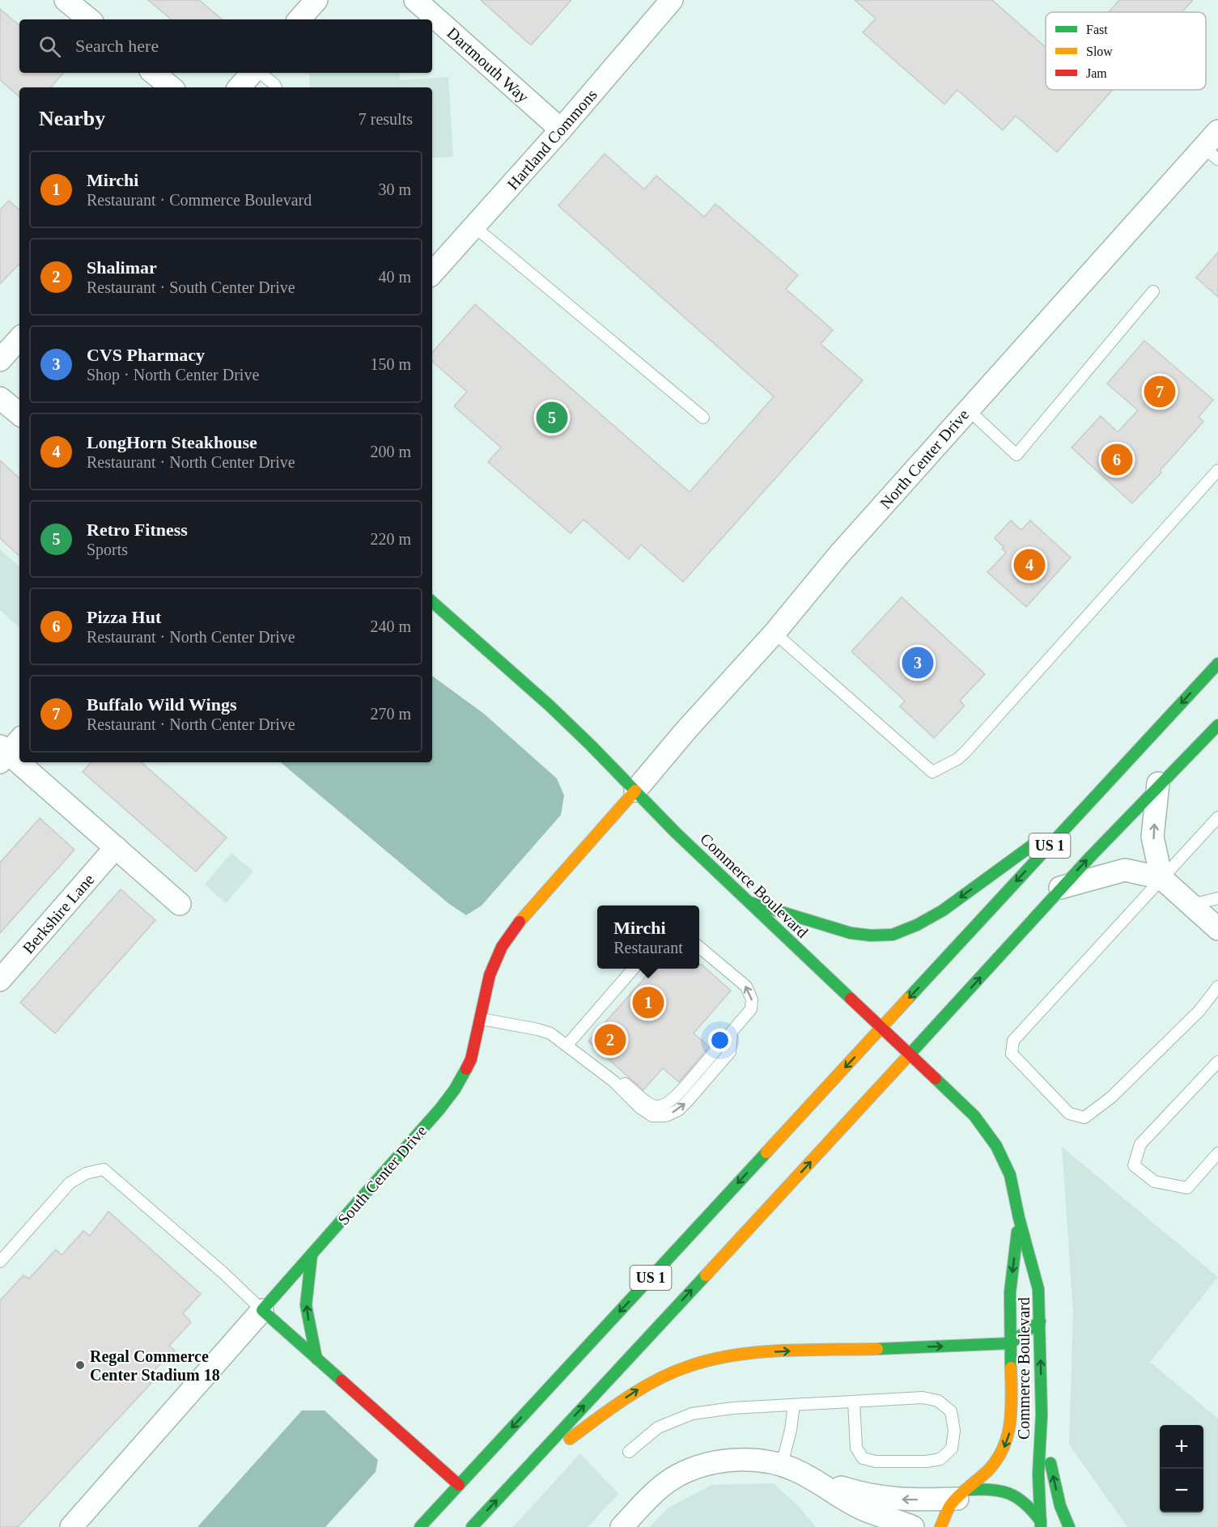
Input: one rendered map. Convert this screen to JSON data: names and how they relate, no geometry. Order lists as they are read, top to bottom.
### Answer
{
  "streets": {
    "main road": ["US 1", "Commerce Boulevard", "South Center Drive"],
    "street": [
      "Dartmouth Way",
      "Hartland Commons",
      "North Center Drive",
      "Berkshire Lane"
    ]
  },
  "crossings": [
    ["Dartmouth Way", "Hartland Commons"],
    ["North Center Drive", "Commerce Boulevard"],
    ["North Center Drive", "South Center Drive"],
    ["US 1", "Commerce Boulevard"],
    ["Commerce Boulevard", "South Center Drive"]
  ],
  "places": ["Regal Commerce Center Stadium 18"],
  "legend": ["Fast", "Slow", "Jam"],
  "page": {
    "search": "Search here",
    "heading": ["Nearby", "7 results"],
    "list": [
      {
        "mark": "1",
        "name": "Mirchi",
        "note": "Restaurant · Commerce Boulevard",
        "value": "30 m"
      },
      {
        "mark": "2",
        "name": "Shalimar",
        "note": "Restaurant · South Center Drive",
        "value": "40 m"
      },
      {
        "mark": "3",
        "name": "CVS Pharmacy",
        "note": "Shop · North Center Drive",
        "value": "150 m"
      },
      {
        "mark": "4",
        "name": "LongHorn Steakhouse",
        "note": "Restaurant · North Center Drive",
        "value": "200 m"
      },
      {
        "mark": "5",
        "name": "Retro Fitness",
        "note": "Sports",
        "value": "220 m"
      },
      {
        "mark": "6",
        "name": "Pizza Hut",
        "note": "Restaurant · North Center Drive",
        "value": "240 m"
      },
      {
        "mark": "7",
        "name": "Buffalo Wild Wings",
        "note": "Restaurant · North Center Drive",
        "value": "270 m"
      }
    ],
    "pins": [
      "7",
      "5",
      "6",
      "4",
      "3",
      "1",
      "2"
    ],
    "popup": ["Mirchi", "Restaurant"],
    "map_buttons": ["+", "−"]
  }
}
